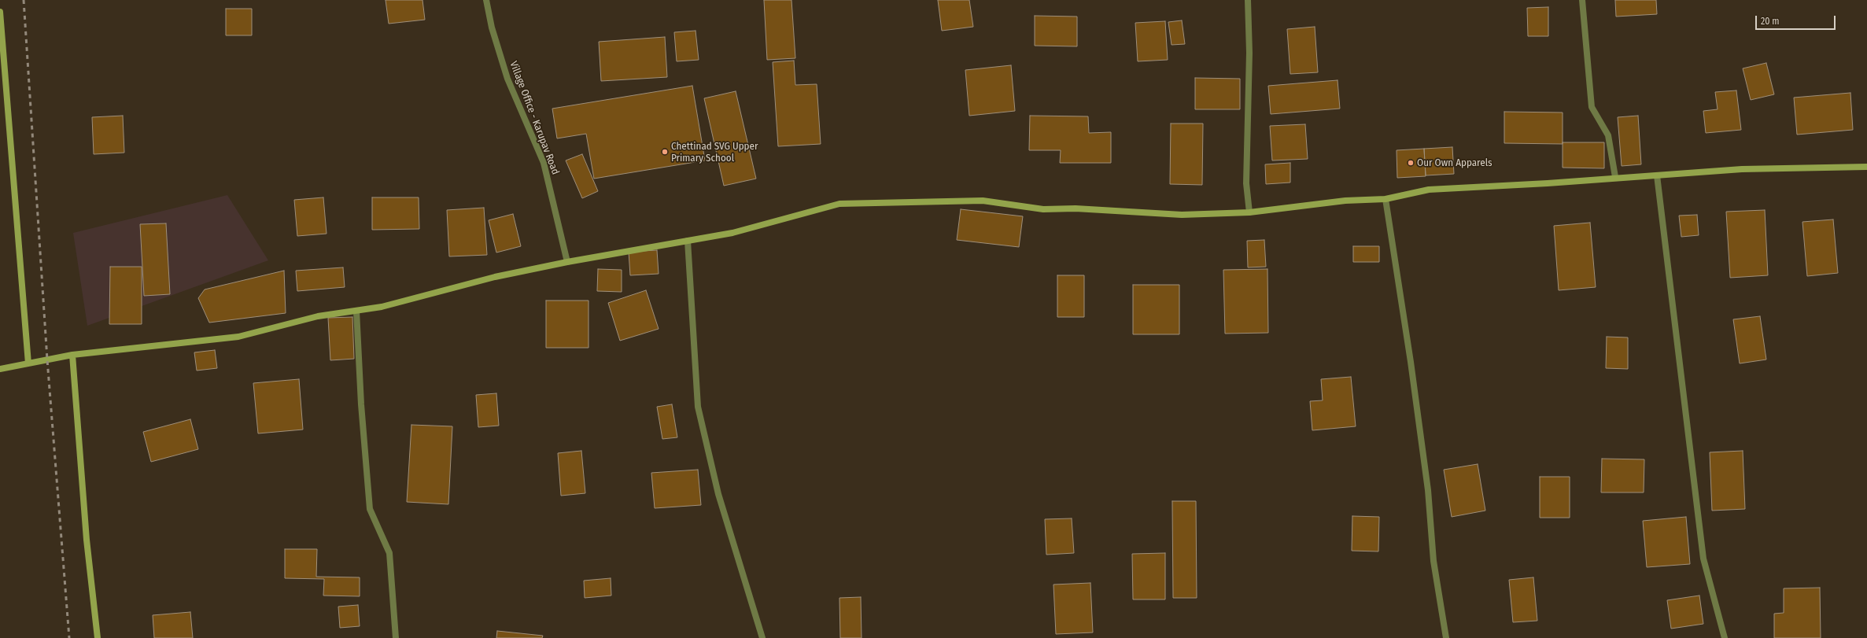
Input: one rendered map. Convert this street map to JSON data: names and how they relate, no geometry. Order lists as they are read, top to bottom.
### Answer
{
  "streets": {
    "street": ["Village Office - Karupav Road"]
  },
  "places": ["Chettinad SVG Upper Primary School", "Our Own Apparels"],
  "scale_bar": "20 m"
}
